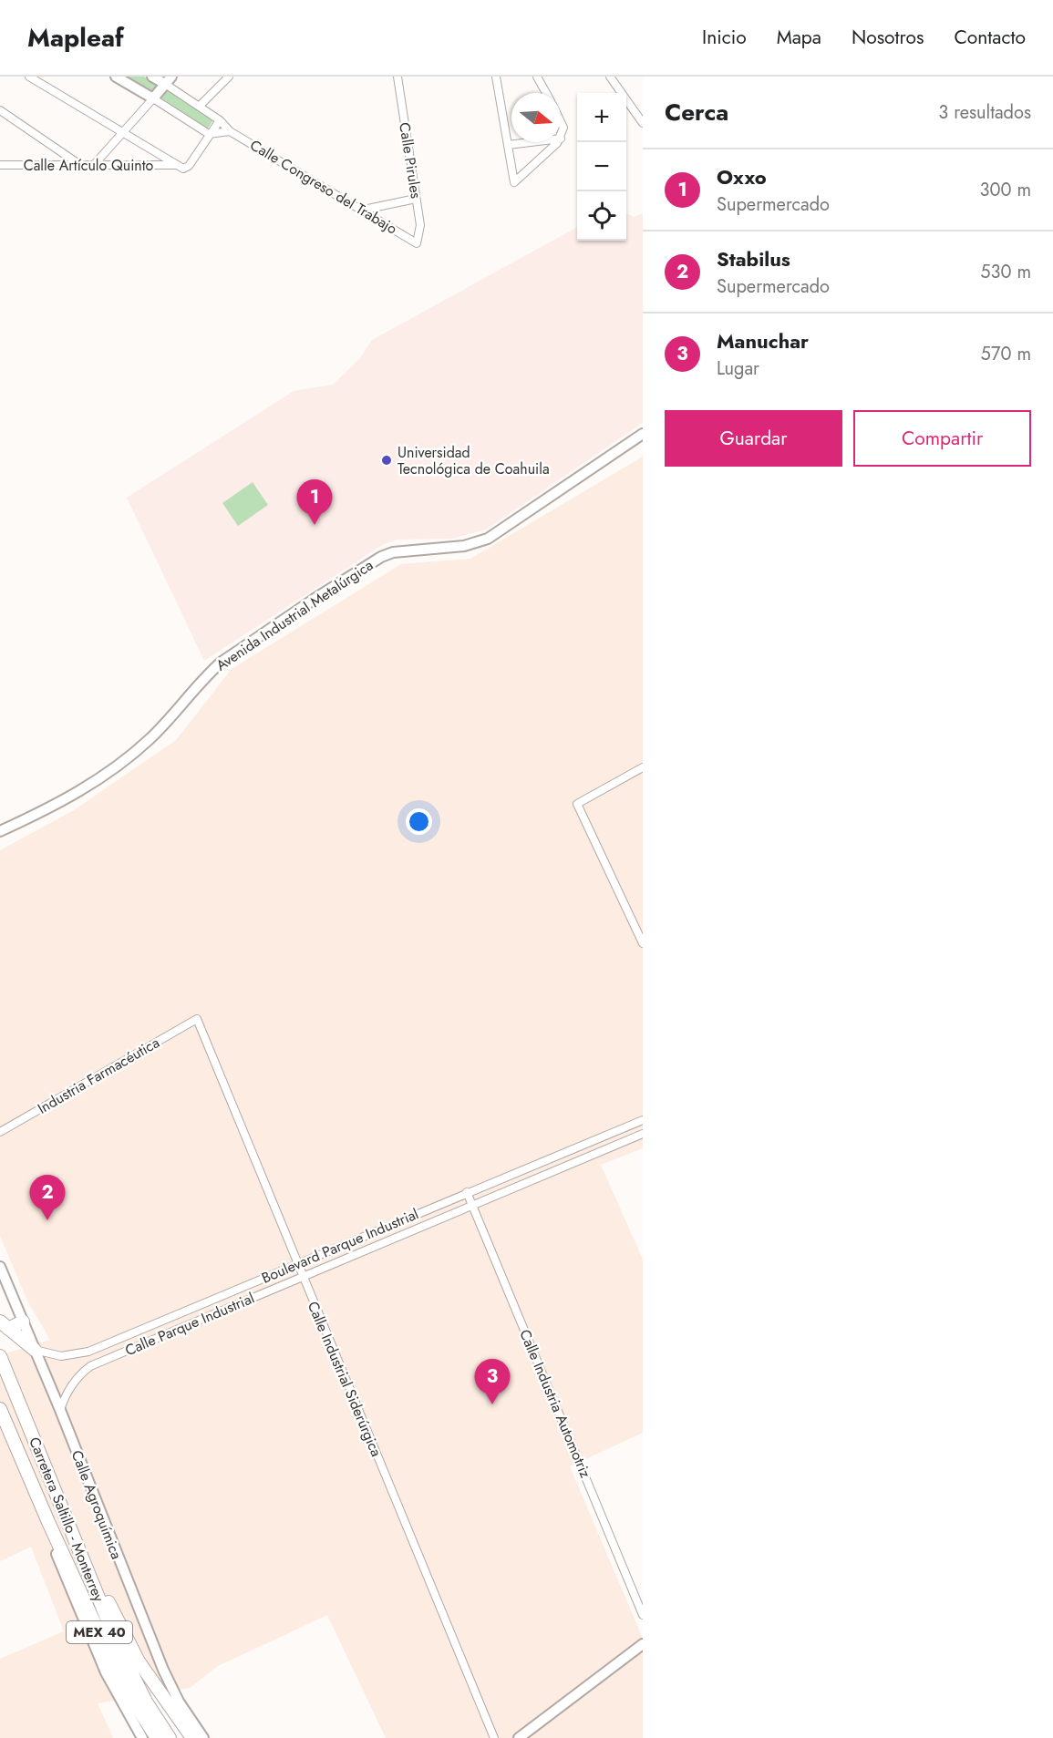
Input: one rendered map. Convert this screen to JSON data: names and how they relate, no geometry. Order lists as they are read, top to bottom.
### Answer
{
  "streets": {
    "highway": ["Carretera Saltillo - Monterrey", "MEX 40"],
    "street": [
      "Calle Pirules",
      "Calle Artículo Quinto",
      "Calle Congreso del Trabajo",
      "Avenida Industrial Metalúrgica",
      "Industria Farmacéutica",
      "Boulevard Parque Industrial",
      "Calle Parque Industrial",
      "Calle Industrial Siderúrgica",
      "Calle Industria Automotriz",
      "Calle Agroquímica"
    ]
  },
  "crossings": [
    ["Calle Pirules", "Calle Congreso del Trabajo"],
    ["Industria Farmacéutica", "Calle Industrial Siderúrgica"],
    ["Boulevard Parque Industrial", "Calle Industrial Siderúrgica"],
    ["Boulevard Parque Industrial", "Calle Industria Automotriz"],
    ["Boulevard Parque Industrial", "Calle Agroquímica"],
    ["Calle Parque Industrial", "Calle Industrial Siderúrgica"],
    ["Calle Parque Industrial", "Calle Industria Automotriz"],
    ["Calle Parque Industrial", "Calle Agroquímica"]
  ],
  "places": ["Universidad Tecnológica de Coahuila"],
  "north": "right",
  "page": {
    "header": "Mapleaf",
    "nav": [
      "Inicio",
      "Mapa",
      "Nosotros",
      "Contacto"
    ],
    "heading": ["Cerca", "3 resultados"],
    "map_buttons": ["+", "−"],
    "list": [
      {
        "mark": "1",
        "name": "Oxxo",
        "note": "Supermercado",
        "value": "300 m"
      },
      {
        "mark": "2",
        "name": "Stabilus",
        "note": "Supermercado",
        "value": "530 m"
      },
      {
        "mark": "3",
        "name": "Manuchar",
        "note": "Lugar",
        "value": "570 m"
      }
    ],
    "buttons": ["Guardar", "Compartir"],
    "pins": ["1", "2", "3"]
  }
}
